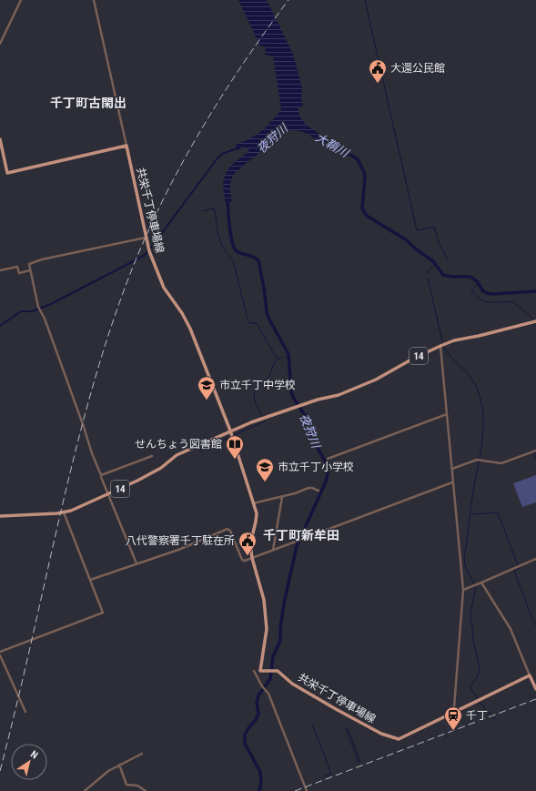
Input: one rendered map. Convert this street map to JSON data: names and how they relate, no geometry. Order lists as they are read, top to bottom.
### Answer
{
  "streets": {
    "main road": ["共栄千丁停車場線", "14"]
  },
  "crossings": [
    ["共栄千丁停車場線", "14"]
  ],
  "districts": ["千丁町古閑出", "千丁町新牟田"],
  "water": ["夜狩川", "大鞘川"],
  "places": {
    "public building": ["大還公民館", "八代警察署千丁駐在所"],
    "school or university": ["市立千丁中学校", "市立千丁小学校"],
    "library": ["せんちょう図書館"],
    "station": ["千丁"]
  },
  "north": "top right"
}
